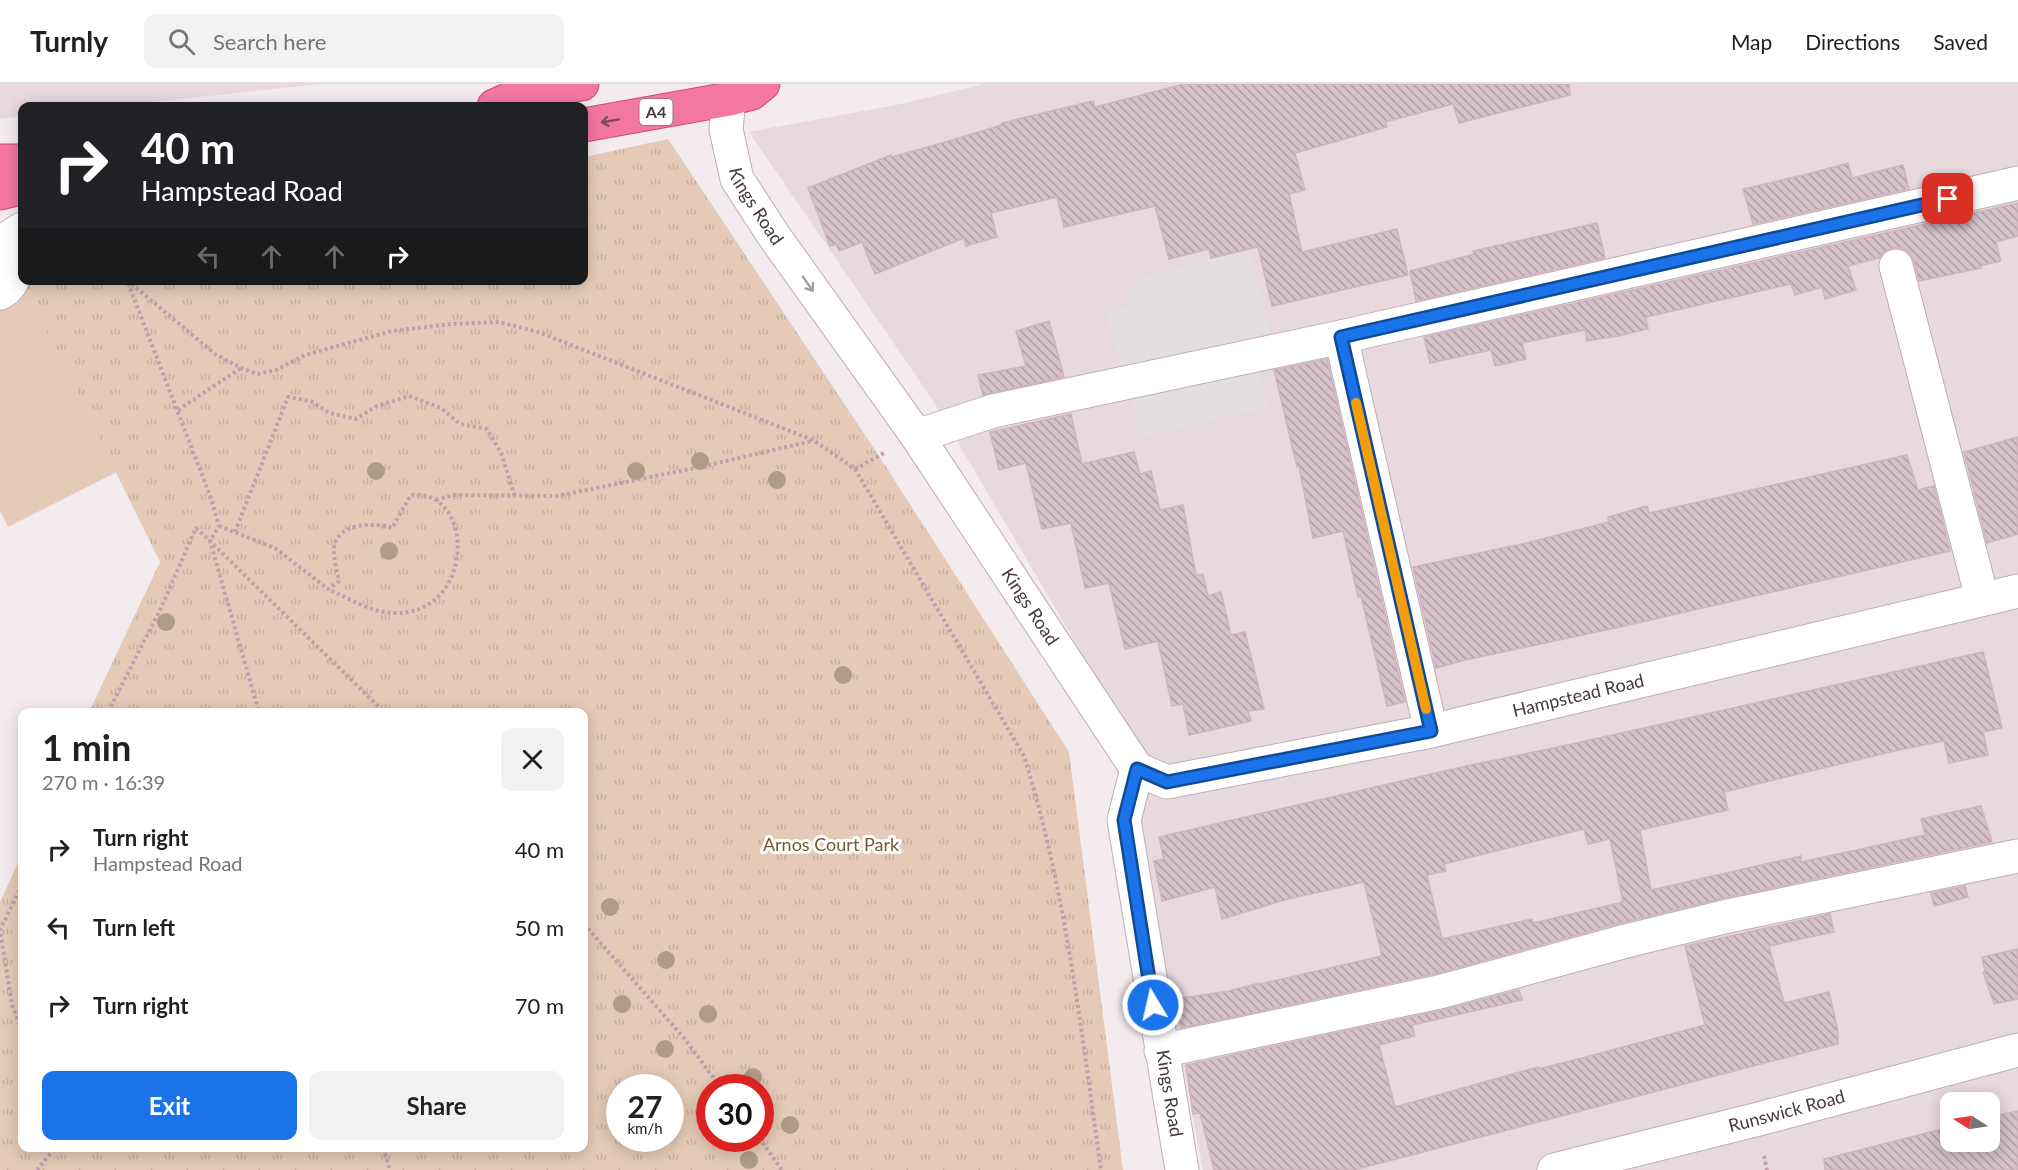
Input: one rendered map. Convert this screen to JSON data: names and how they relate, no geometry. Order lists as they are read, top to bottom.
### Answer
{
  "streets": {
    "highway": ["A4"],
    "street": ["Kings Road", "Hampstead Road", "Runswick Road"]
  },
  "crossings": [
    ["A4", "Kings Road"],
    ["Kings Road", "Hampstead Road"]
  ],
  "parks": ["Arnos Court Park"],
  "north": "left",
  "page": {
    "header": "Turnly",
    "search": "Search here",
    "nav": ["Map", "Directions", "Saved"],
    "turn": ["40 m", "Hampstead Road"],
    "heading": ["1 min", "270 m · 16:39"],
    "list": [
      {
        "name": "Turn right",
        "note": "Hampstead Road",
        "value": "40 m"
      },
      {
        "name": "Turn left",
        "value": "50 m"
      },
      {
        "name": "Turn right",
        "value": "70 m"
      }
    ],
    "buttons": ["Exit", "Share"],
    "speed": "27 km/h",
    "limit": "30"
  }
}
